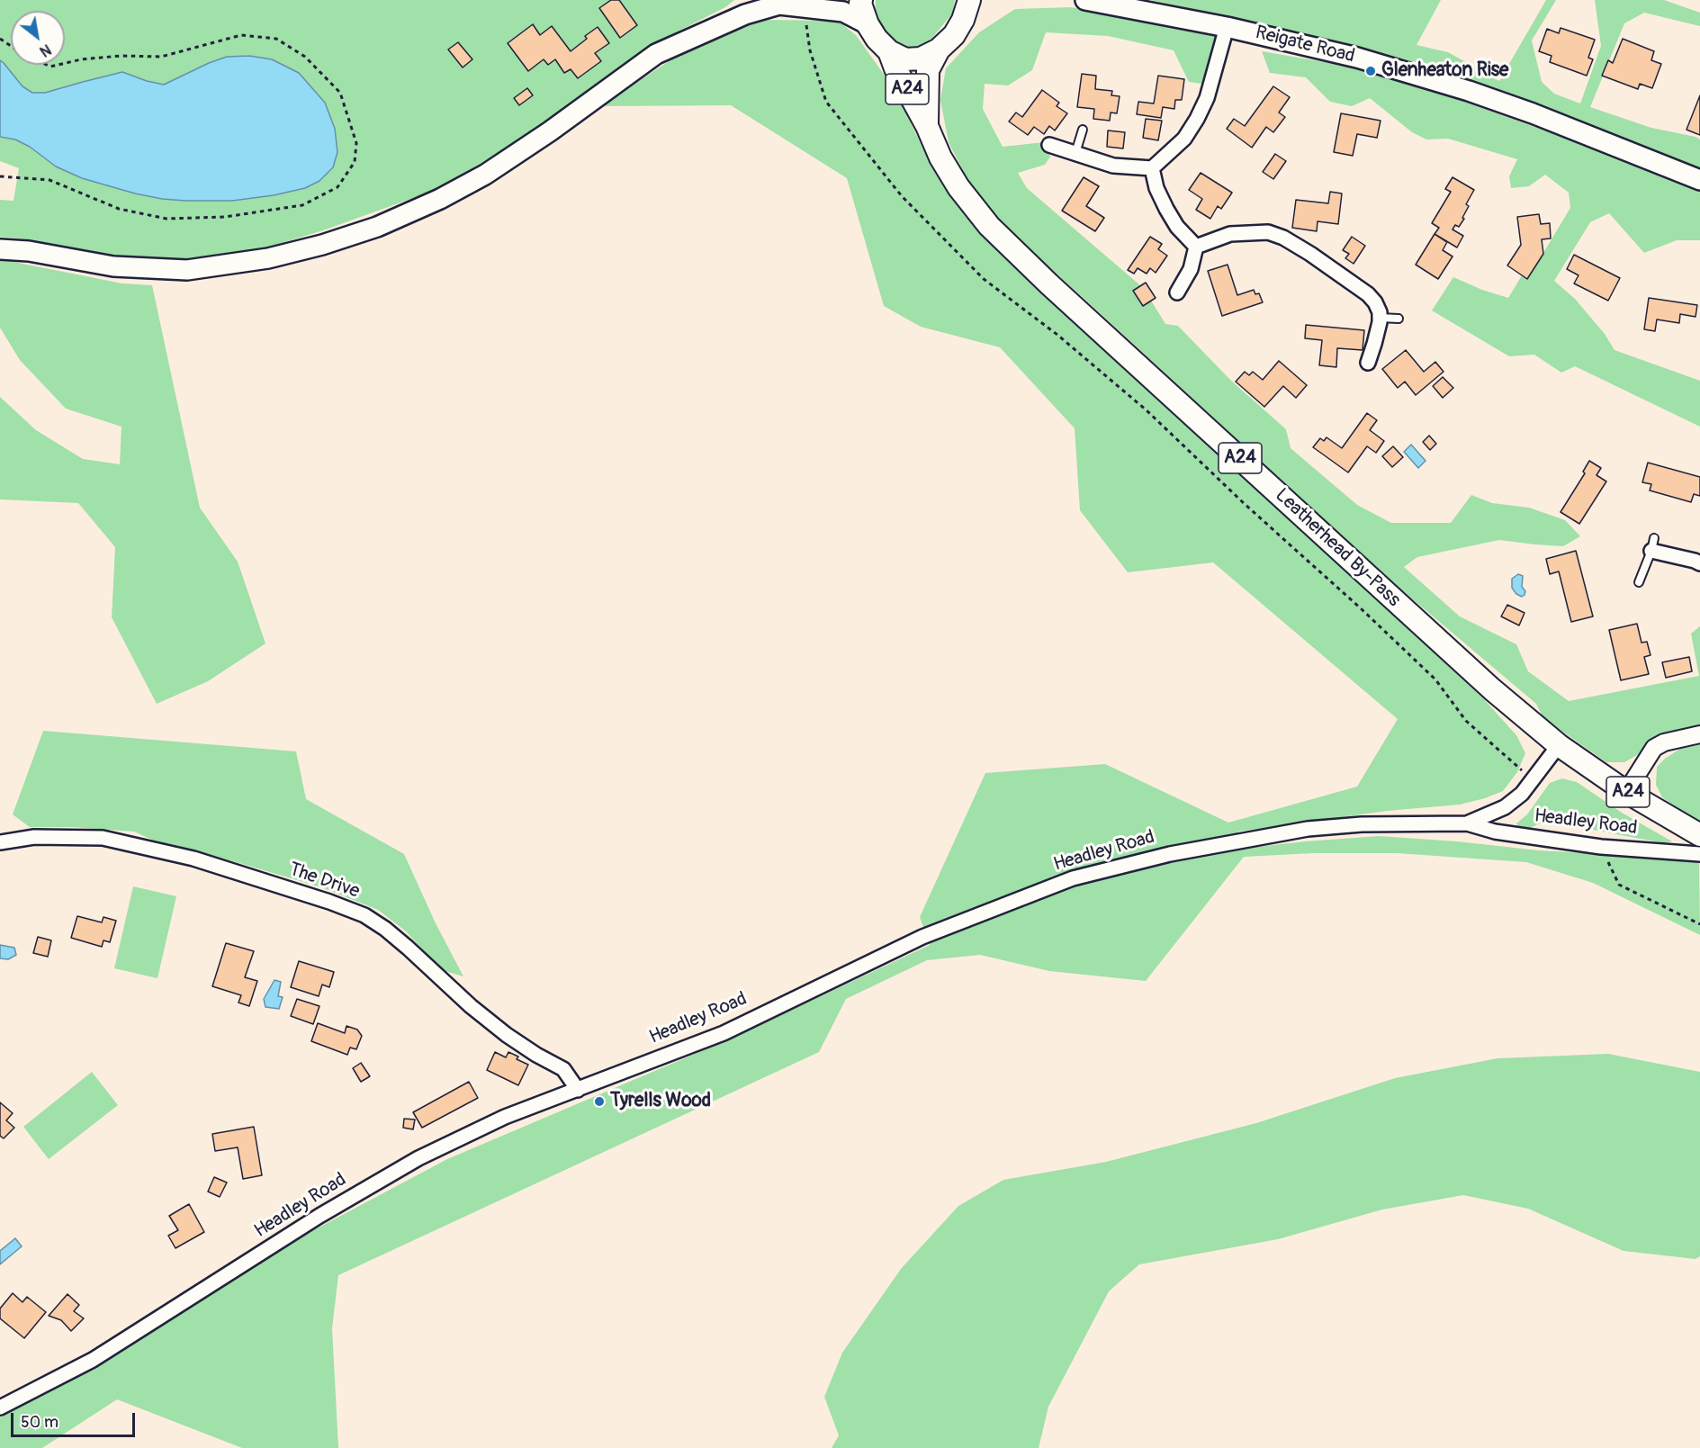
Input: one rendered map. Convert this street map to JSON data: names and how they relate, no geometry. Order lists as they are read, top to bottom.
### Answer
{
  "streets": {
    "highway": ["A24", "Leatherhead By-Pass"],
    "main road": ["Reigate Road"],
    "street": ["Headley Road", "The Drive"]
  },
  "crossings": [
    ["Leatherhead By-Pass", "Headley Road"],
    ["Headley Road", "The Drive"]
  ],
  "places": ["Glenheaton Rise", "Tyrells Wood"],
  "scale_bar": "50 m",
  "north": "bottom right"
}
